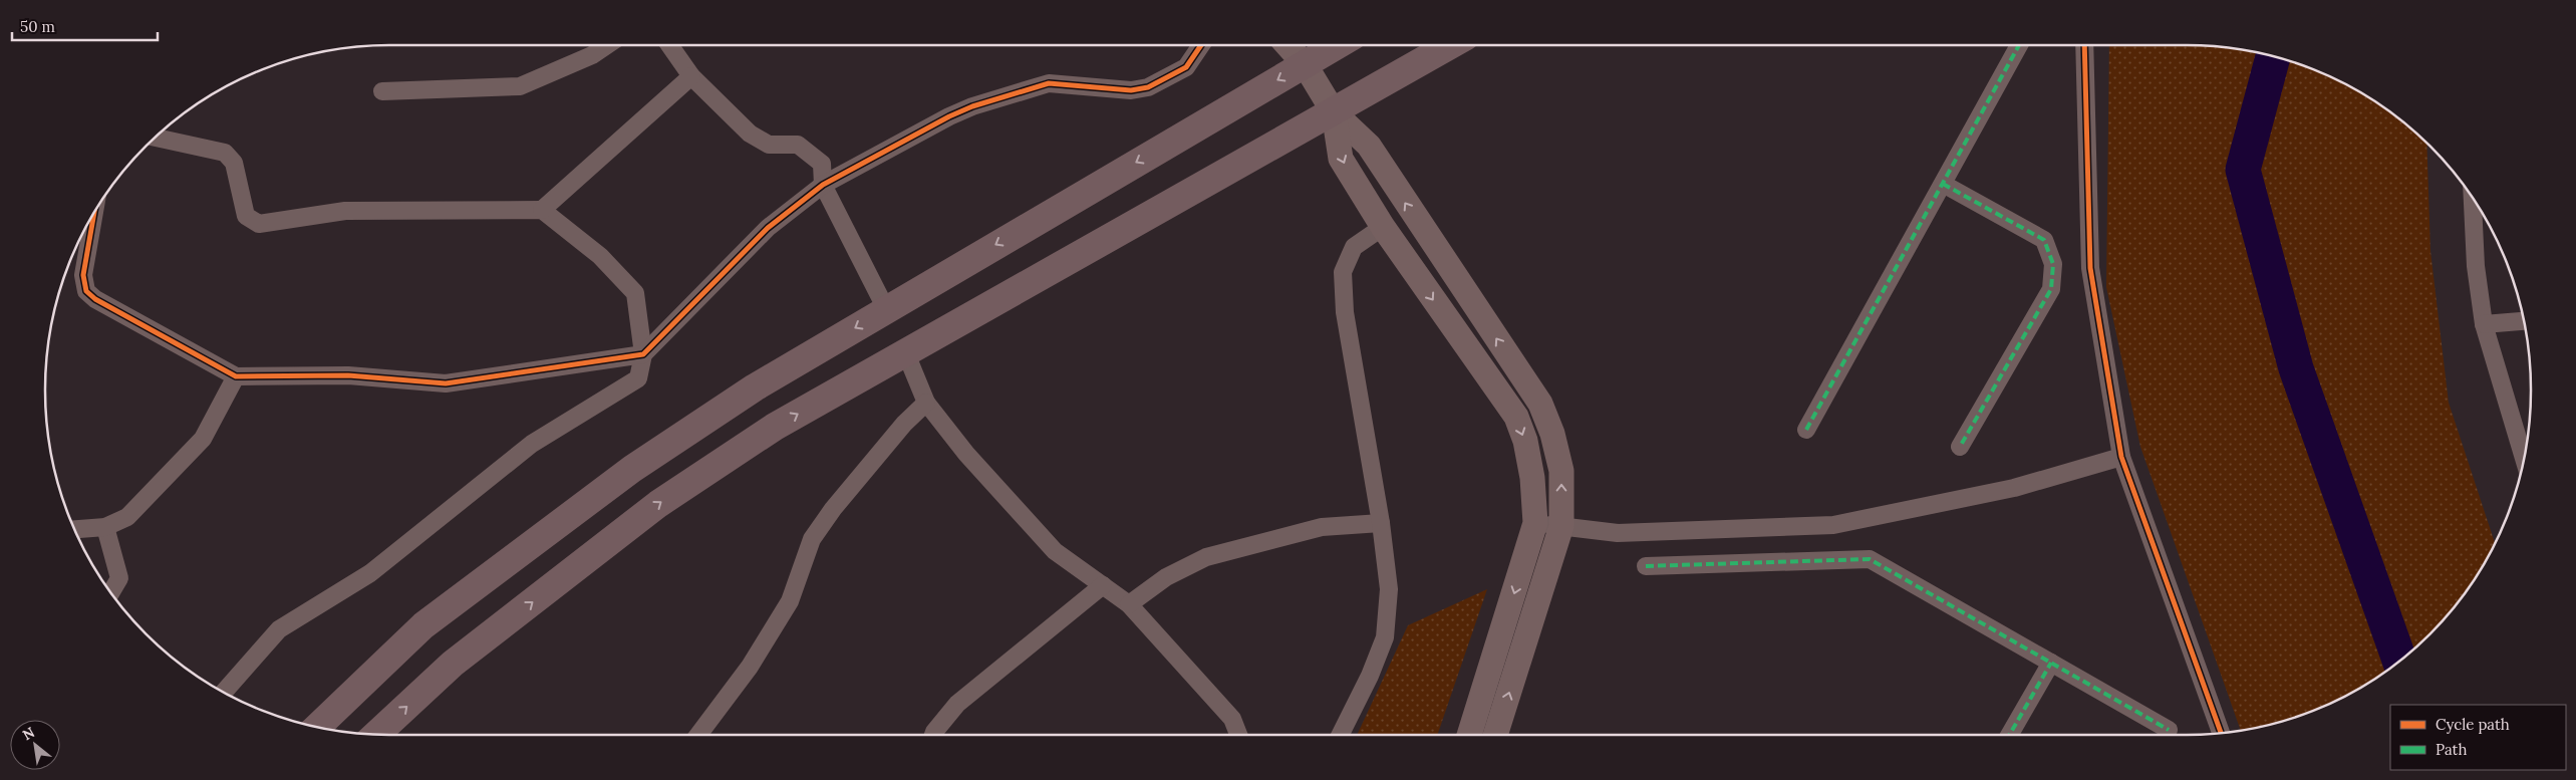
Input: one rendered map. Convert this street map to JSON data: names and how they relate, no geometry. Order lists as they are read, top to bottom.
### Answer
{
  "legend": ["Cycle path", "Path"],
  "scale_bar": "50 m",
  "north": "top left"
}
